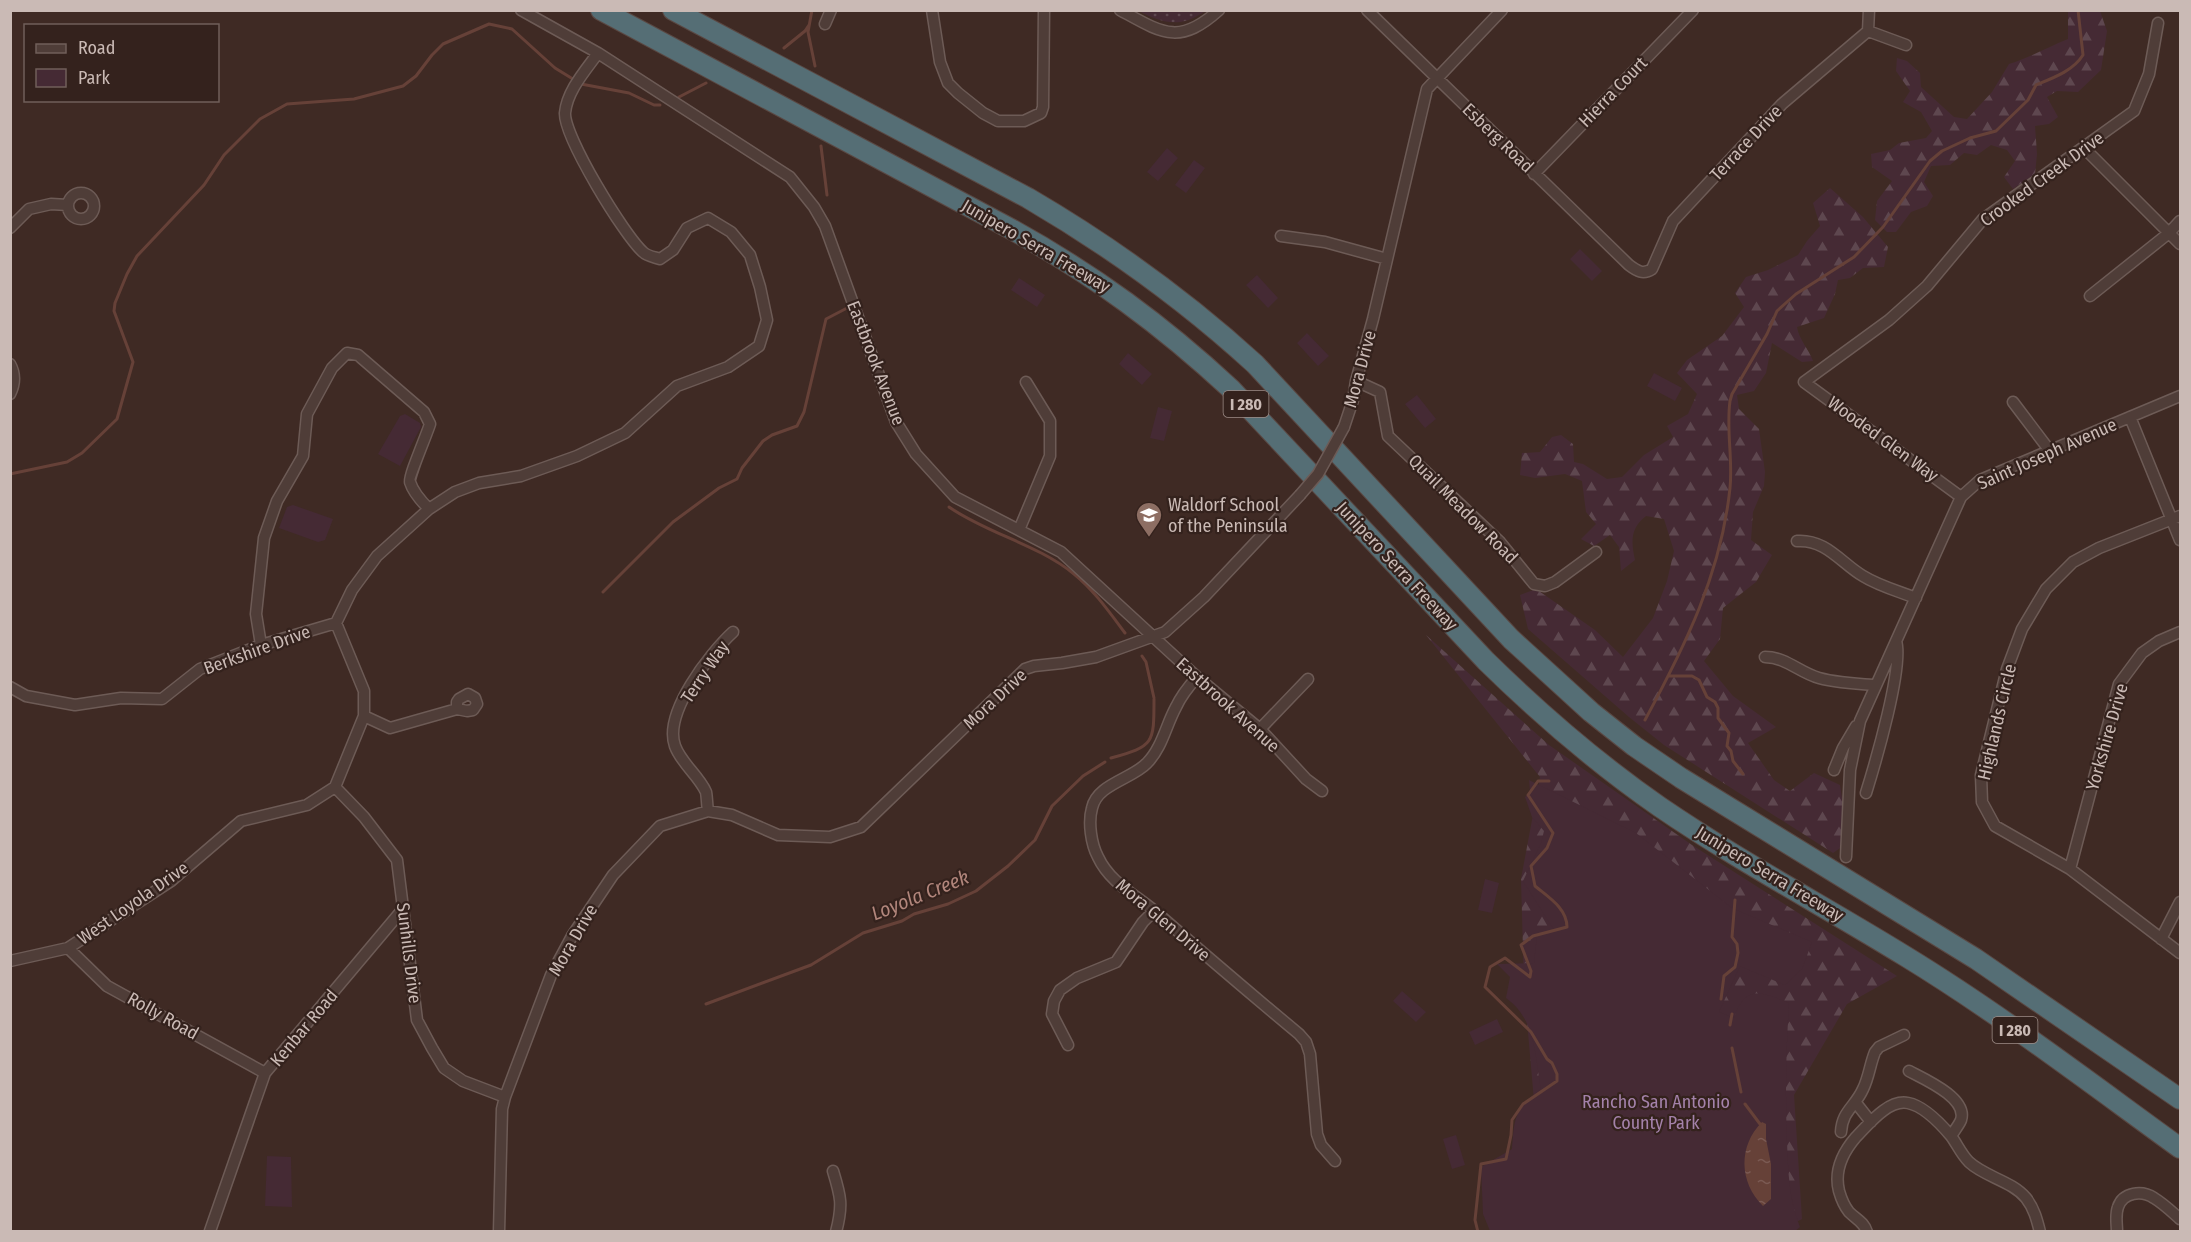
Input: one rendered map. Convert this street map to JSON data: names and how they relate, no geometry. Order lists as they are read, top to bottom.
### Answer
{
  "streets": {
    "highway": ["Junipero Serra Freeway", "I 280"],
    "street": [
      "Hierra Court",
      "Esberg Road",
      "Terrace Drive",
      "Crooked Creek Drive",
      "Eastbrook Avenue",
      "Mora Drive",
      "Wooded Glen Way",
      "Saint Joseph Avenue",
      "Quail Meadow Road",
      "Berkshire Drive",
      "Terry Way",
      "Highlands Circle",
      "Yorkshire Drive",
      "West Loyola Drive",
      "Mora Glen Drive",
      "Sunhills Drive",
      "Rolly Road",
      "Kenbar Road"
    ]
  },
  "crossings": [
    ["Hierra Court", "Esberg Road"],
    ["Esberg Road", "Terrace Drive"],
    ["Esberg Road", "Mora Drive"],
    ["Crooked Creek Drive", "Wooded Glen Way"],
    ["Eastbrook Avenue", "Mora Drive"],
    ["Eastbrook Avenue", "Mora Glen Drive"],
    ["Mora Drive", "Quail Meadow Road"],
    ["Mora Drive", "Terry Way"],
    ["Mora Drive", "Sunhills Drive"],
    ["Wooded Glen Way", "Saint Joseph Avenue"],
    ["Highlands Circle", "Yorkshire Drive"],
    ["West Loyola Drive", "Sunhills Drive"],
    ["West Loyola Drive", "Rolly Road"],
    ["Sunhills Drive", "Kenbar Road"],
    ["Rolly Road", "Kenbar Road"]
  ],
  "water": ["Loyola Creek"],
  "parks": ["Rancho San Antonio County Park"],
  "places": {
    "school or university": ["Waldorf School of the Peninsula"]
  },
  "legend": ["Road", "Park"]
}
